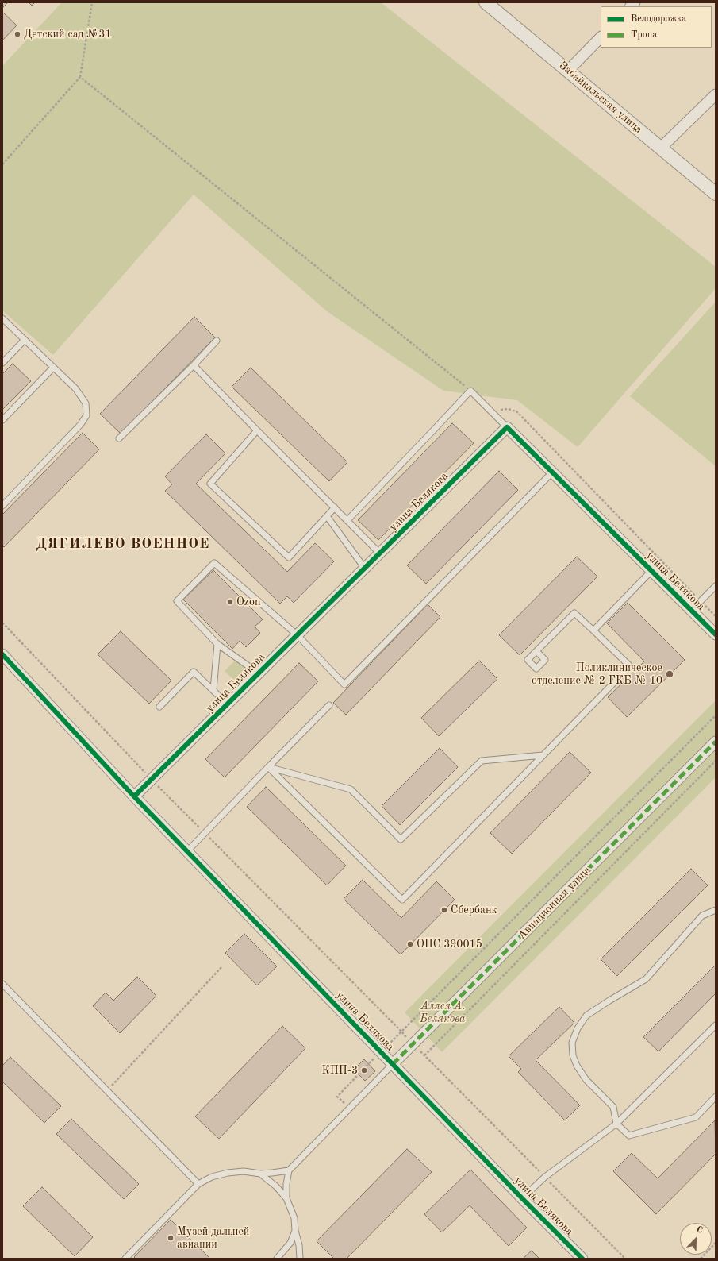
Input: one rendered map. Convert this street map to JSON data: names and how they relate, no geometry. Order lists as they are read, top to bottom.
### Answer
{
  "streets": {
    "street": ["Забайкальская улица", "улица Белякова", "Авиационная улица"]
  },
  "crossings": [
    ["улица Белякова", "Авиационная улица"]
  ],
  "districts": ["ДЯГИЛЕВО ВОЕННОЕ"],
  "parks": ["Аллея А. Белякова"],
  "places": [
    "Детский сад №31",
    "Ozon",
    "Поликлиническое отделение № 2 ГКБ № 10",
    "Сбербанк",
    "ОПС 390015",
    "КПП-3",
    "Музей дальней авиации"
  ],
  "legend": ["Велодорожка", "Тропа"],
  "north": "top right"
}
